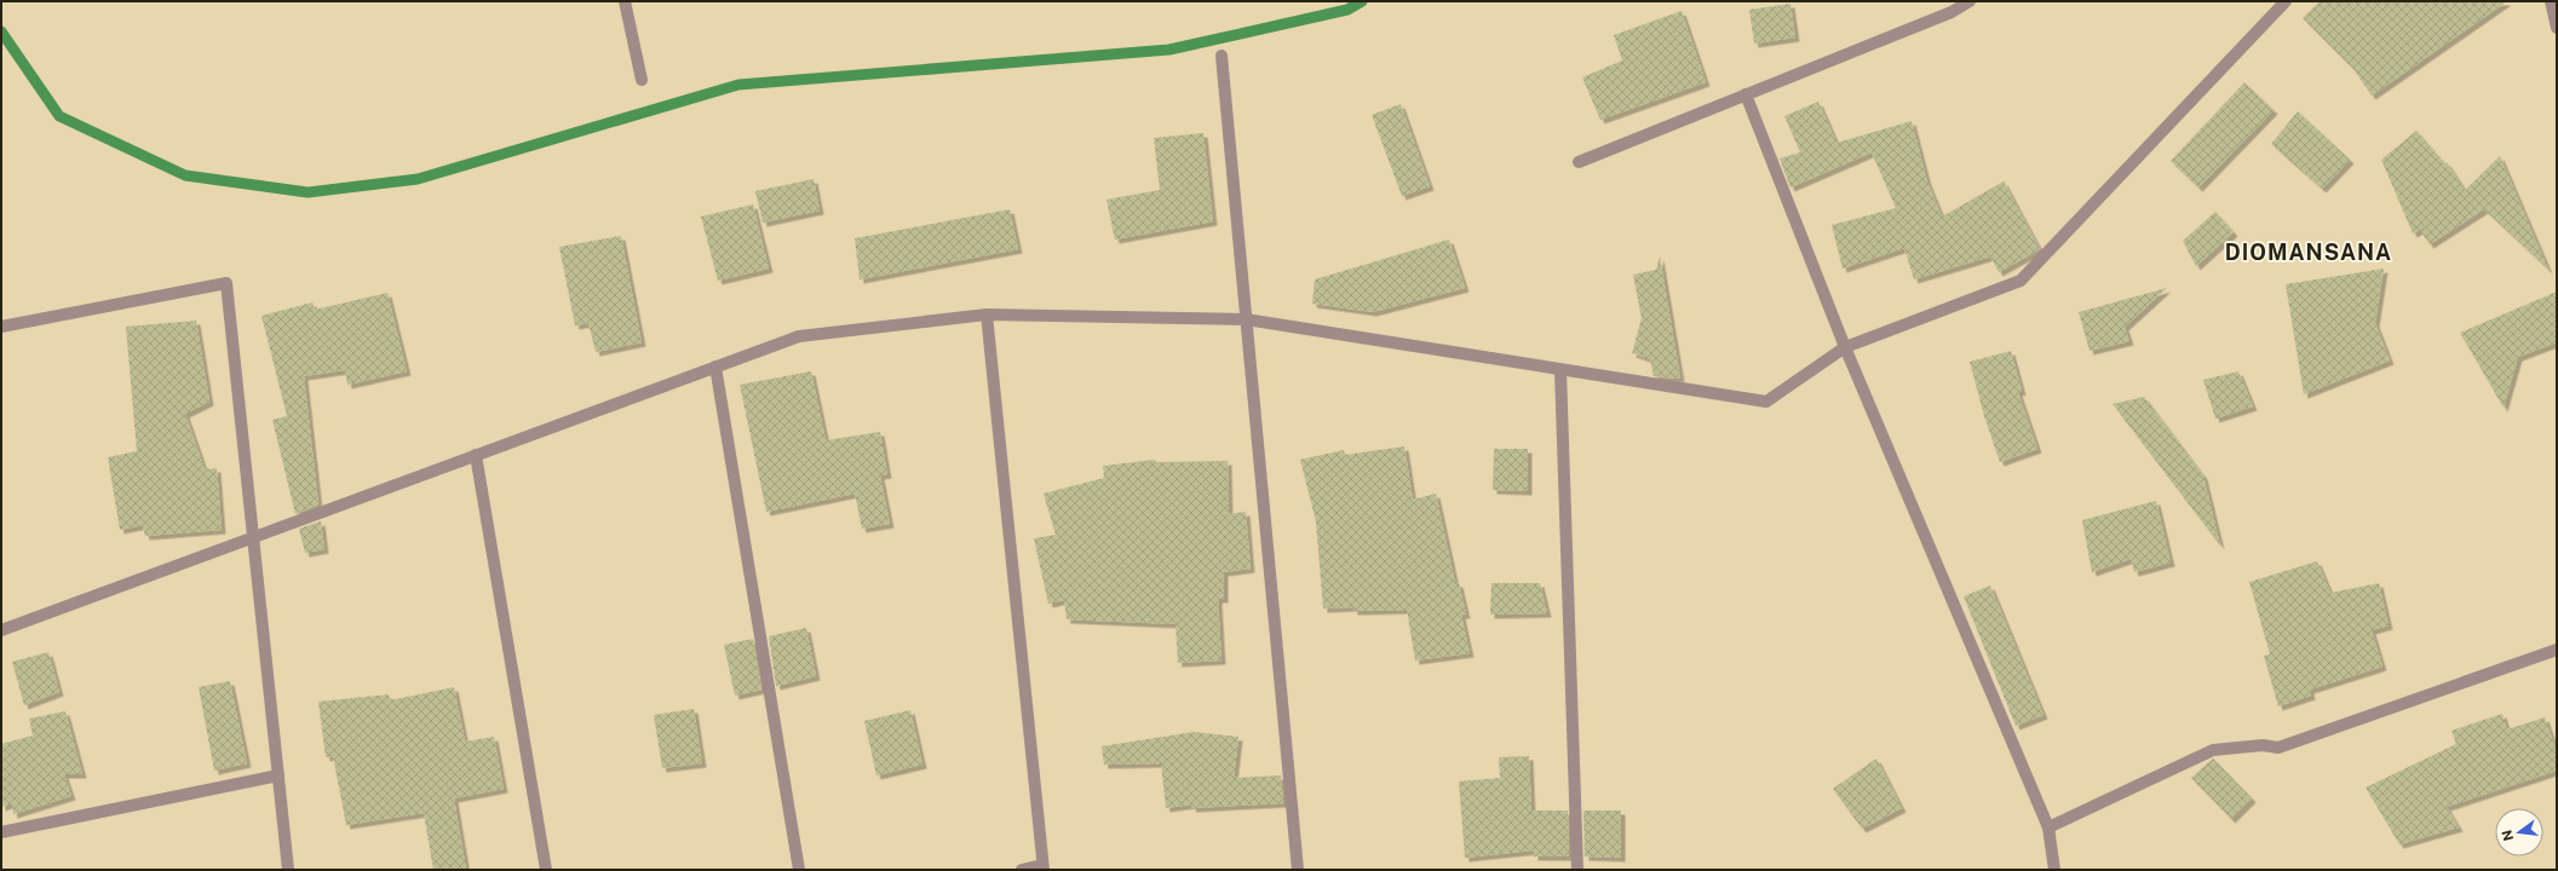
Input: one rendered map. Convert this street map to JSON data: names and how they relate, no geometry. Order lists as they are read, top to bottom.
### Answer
{
  "districts": ["DIOMANSANA"],
  "north": "left"
}
